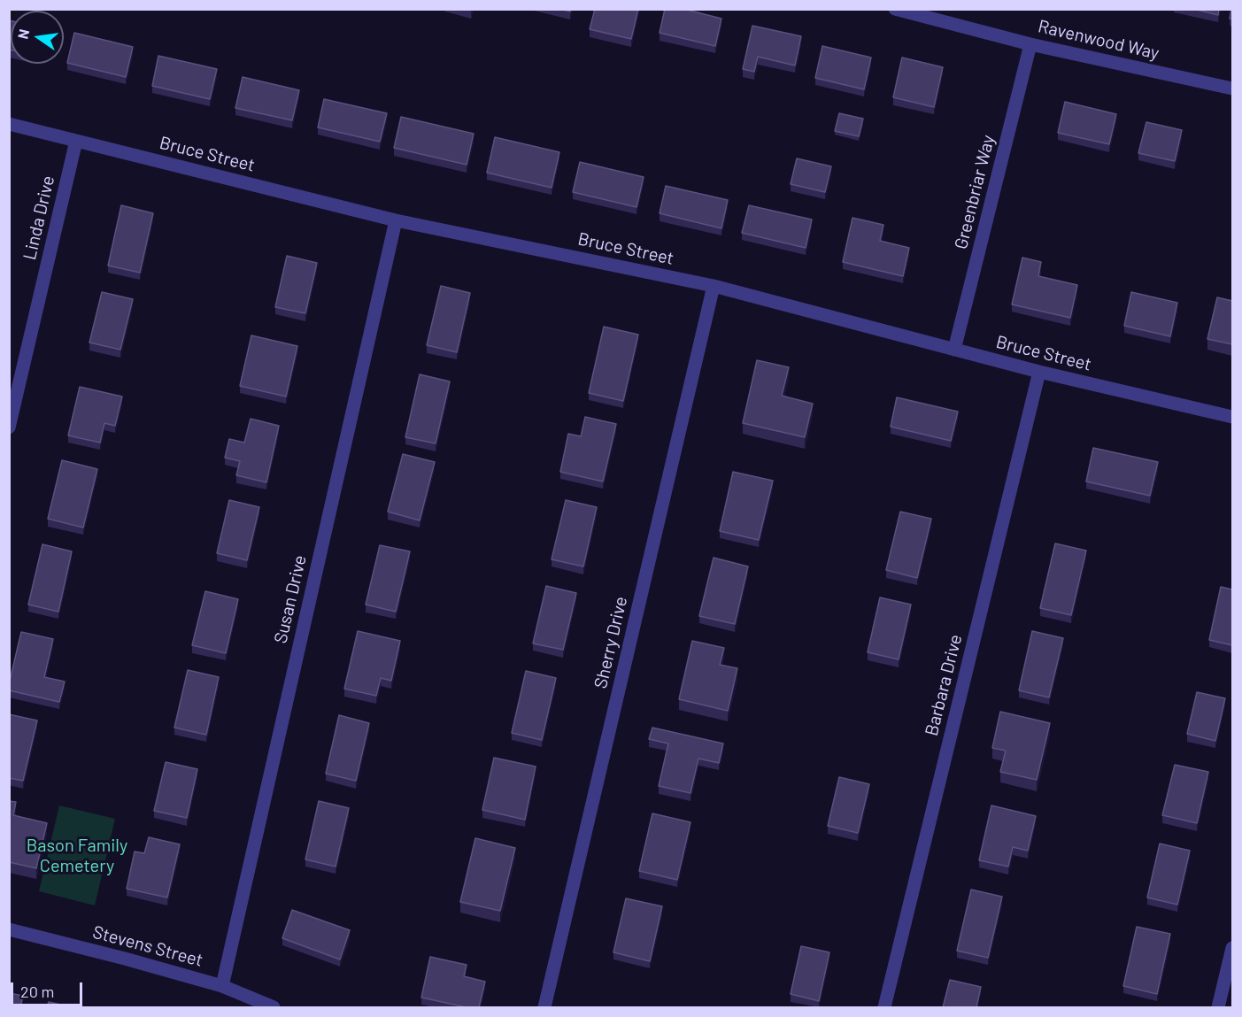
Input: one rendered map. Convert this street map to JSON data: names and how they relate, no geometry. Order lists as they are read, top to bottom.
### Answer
{
  "streets": {
    "street": [
      "Ravenwood Way",
      "Bruce Street",
      "Greenbriar Way",
      "Linda Drive",
      "Susan Drive",
      "Sherry Drive",
      "Barbara Drive",
      "Stevens Street"
    ]
  },
  "crossings": [
    ["Ravenwood Way", "Greenbriar Way"],
    ["Bruce Street", "Greenbriar Way"],
    ["Bruce Street", "Linda Drive"],
    ["Bruce Street", "Susan Drive"],
    ["Bruce Street", "Sherry Drive"],
    ["Bruce Street", "Barbara Drive"],
    ["Susan Drive", "Stevens Street"]
  ],
  "parks": ["Bason Family Cemetery"],
  "scale_bar": "20 m",
  "north": "left"
}
